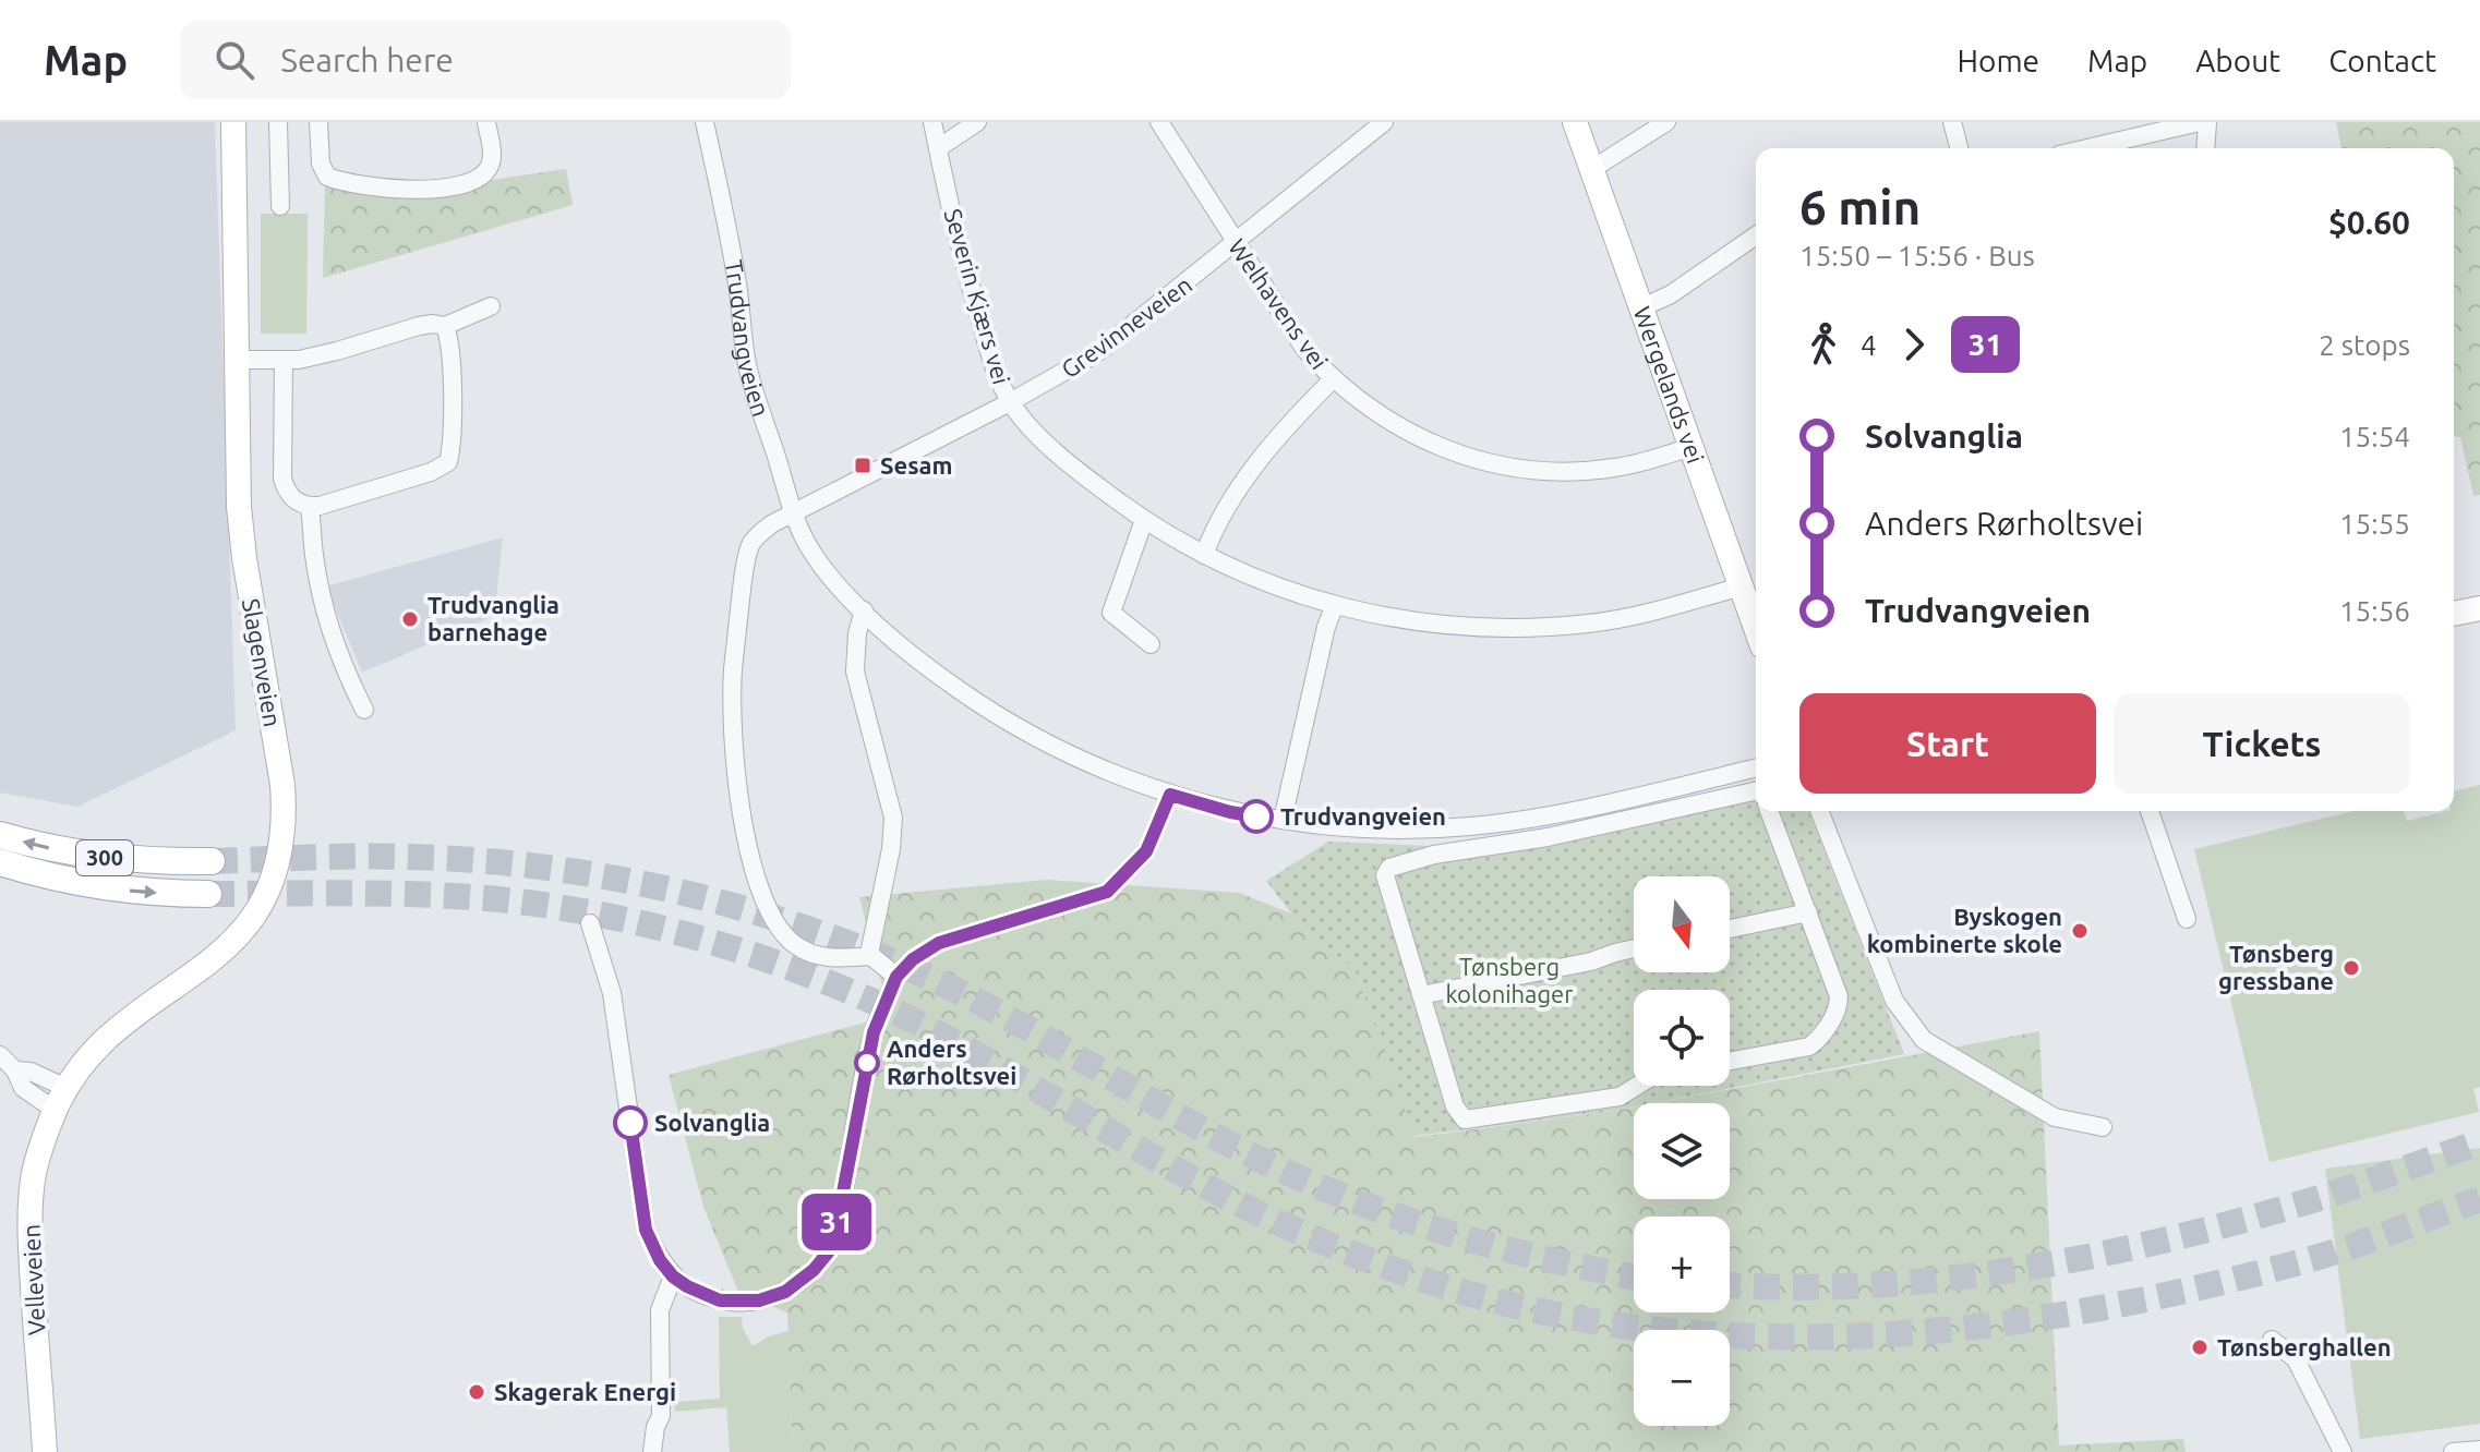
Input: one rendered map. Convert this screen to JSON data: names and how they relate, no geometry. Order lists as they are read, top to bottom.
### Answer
{
  "streets": {
    "main road": [
      "Wergelands vei",
      "Slagenveien",
      "300",
      "Velleveien"
    ],
    "street": [
      "Severin Kjærs vei",
      "Welhavens vei",
      "Grevinneveien",
      "Trudvangveien"
    ]
  },
  "crossings": [
    ["Severin Kjærs vei", "Grevinneveien"],
    ["Severin Kjærs vei", "Wergelands vei"],
    ["Welhavens vei", "Grevinneveien"],
    ["Welhavens vei", "Wergelands vei"],
    ["Grevinneveien", "Trudvangveien"],
    ["Slagenveien", "Velleveien"]
  ],
  "parks": ["Tønsberg kolonihager"],
  "places": {
    "transit": ["Sesam"],
    "other": [
      "Trudvanglia barnehage",
      "Trudvangveien",
      "Byskogen kombinerte skole",
      "Tønsberg gressbane",
      "Anders Rørholtsvei",
      "Solvanglia",
      "Tønsberghallen",
      "Skagerak Energi"
    ]
  },
  "lines": ["bus line 31"],
  "north": "bottom",
  "page": {
    "header": "Map",
    "search": "Search here",
    "nav": [
      "Home",
      "Map",
      "About",
      "Contact"
    ],
    "on_map": "31",
    "heading": ["6 min", "15:50 – 15:56 · Bus", "$0.60"],
    "legs": ["4", "31", "2 stops"],
    "list": [
      {
        "name": "Solvanglia",
        "value": "15:54"
      },
      {
        "name": "Anders Rørholtsvei",
        "value": "15:55"
      },
      {
        "name": "Trudvangveien",
        "value": "15:56"
      }
    ],
    "buttons": ["Start", "Tickets"],
    "map_buttons": ["+", "−"]
  }
}
